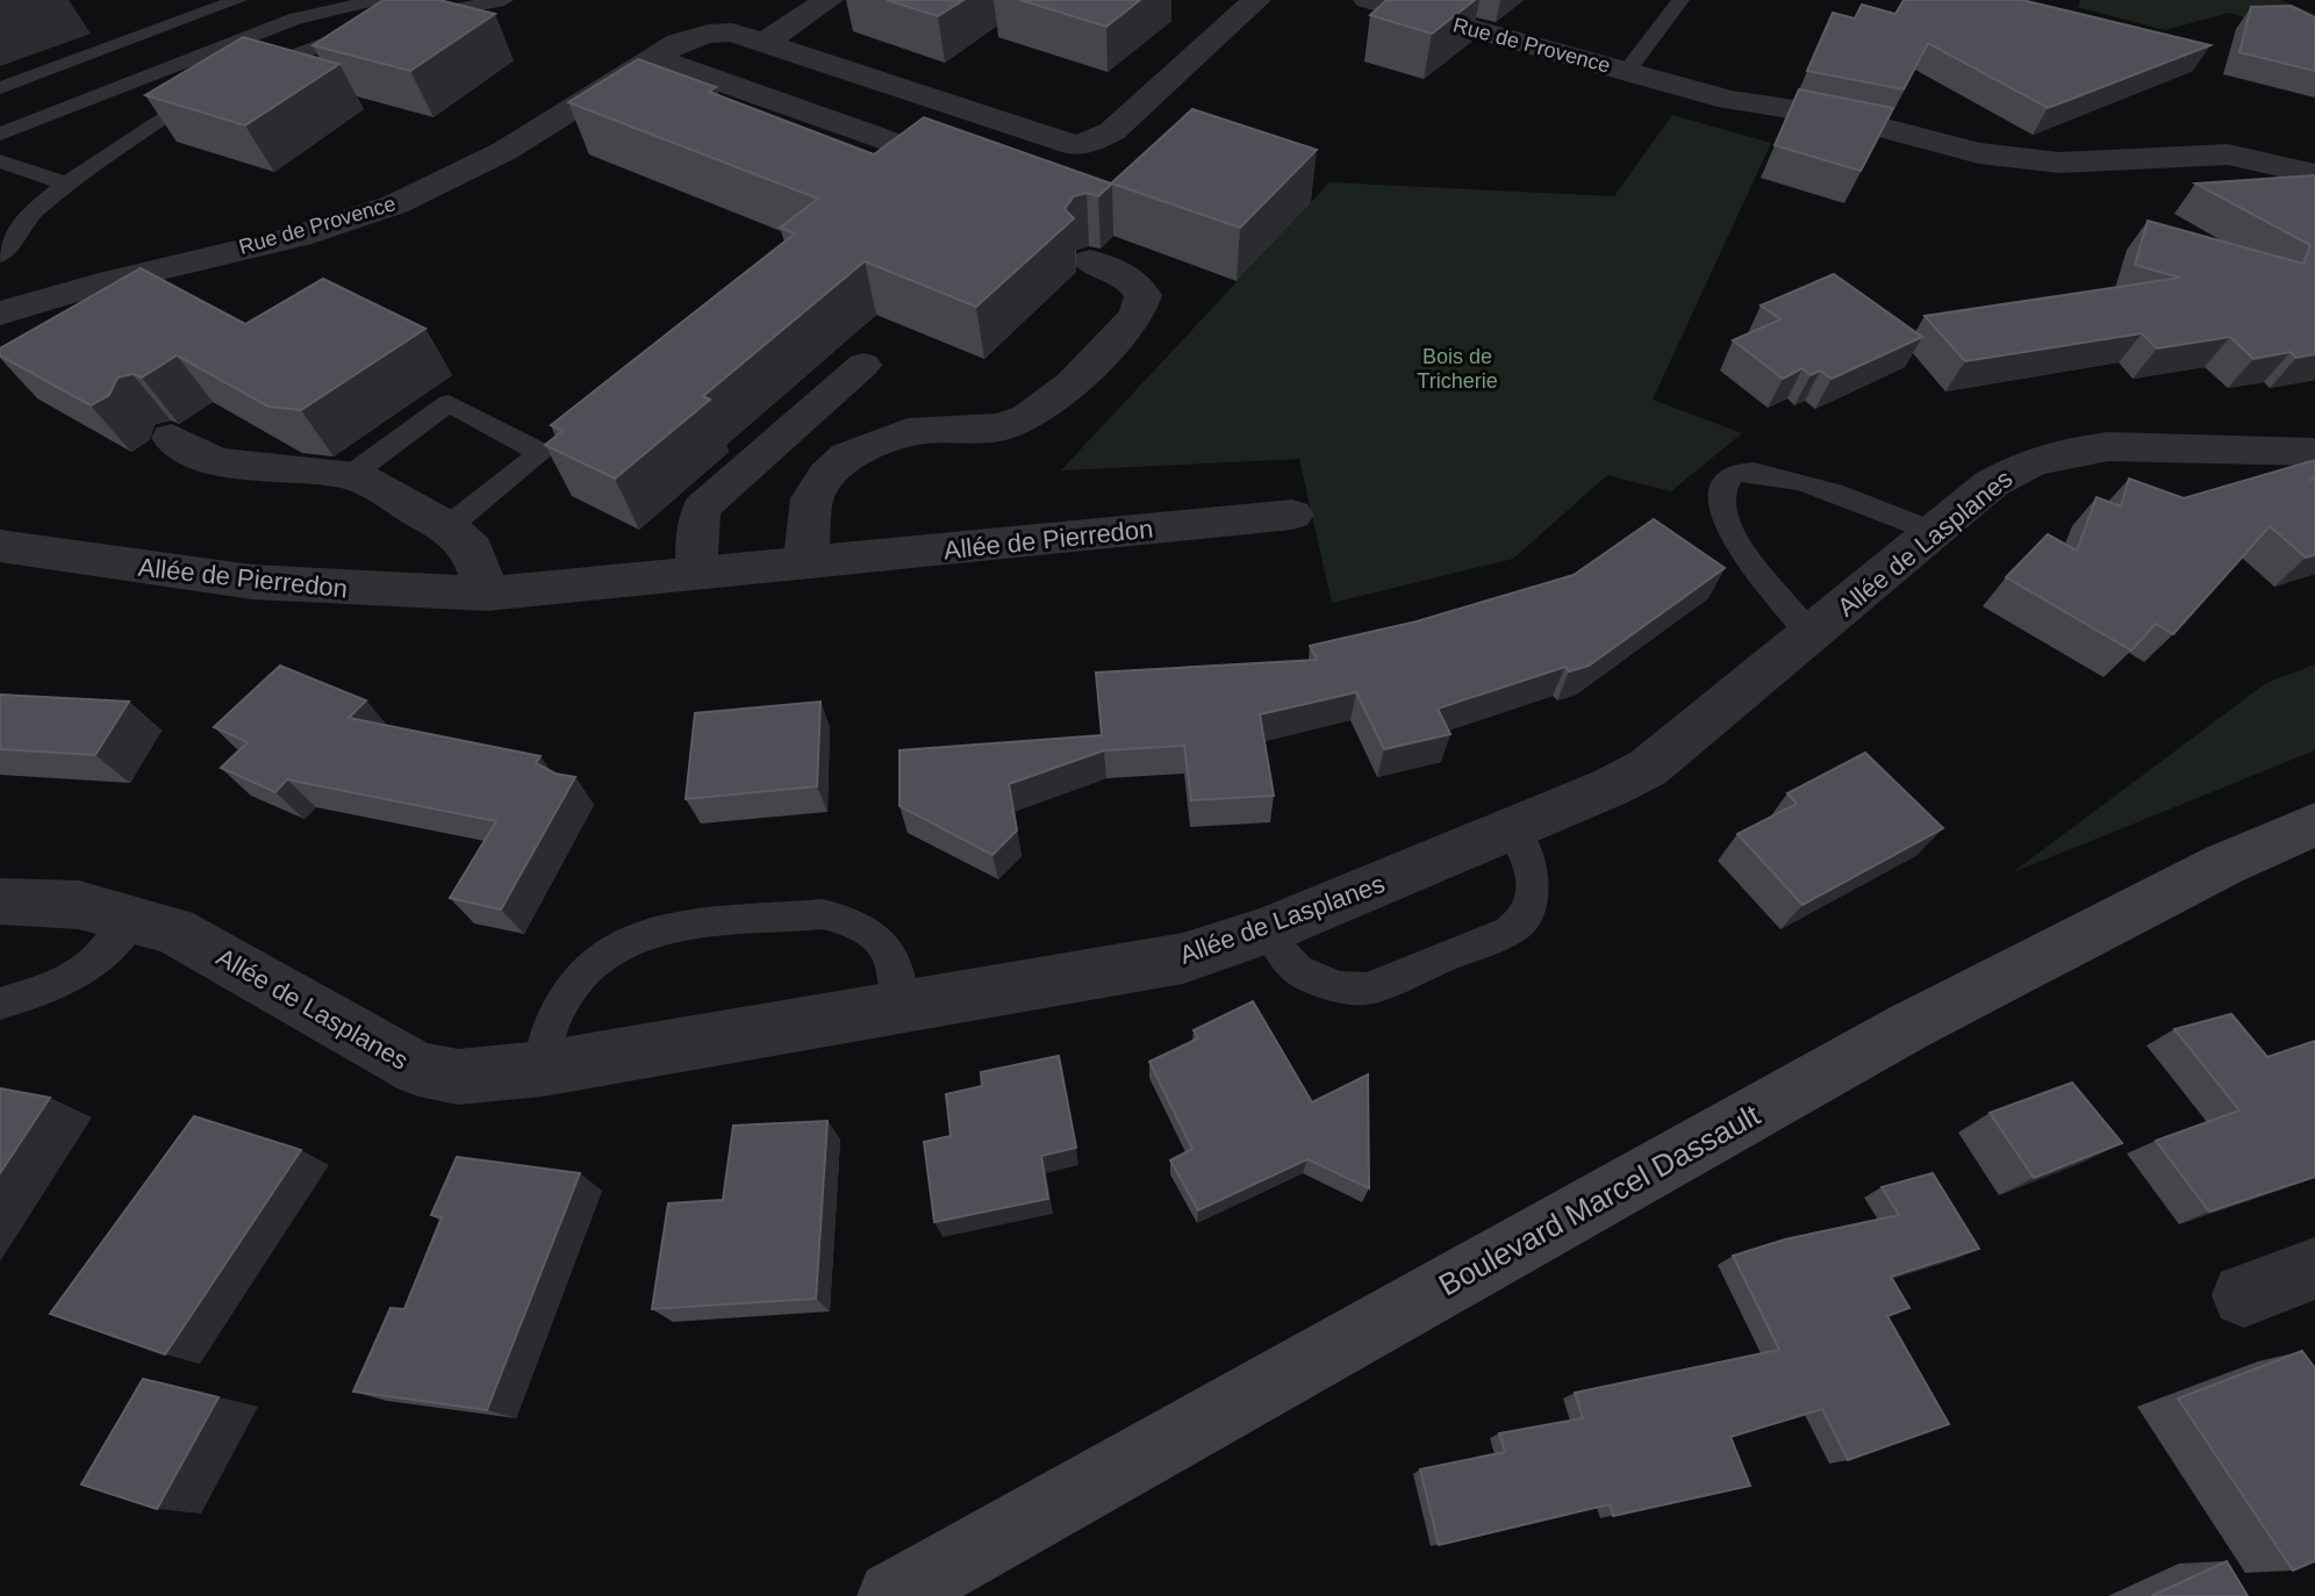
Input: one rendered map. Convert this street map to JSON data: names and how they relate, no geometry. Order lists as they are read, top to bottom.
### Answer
{
  "streets": {
    "main road": ["Boulevard Marcel Dassault"],
    "street": ["Rue de Provence", "Allée de Pierredon", "Allée de Lasplanes"]
  },
  "parks": ["Bois de Tricherie"]
}
